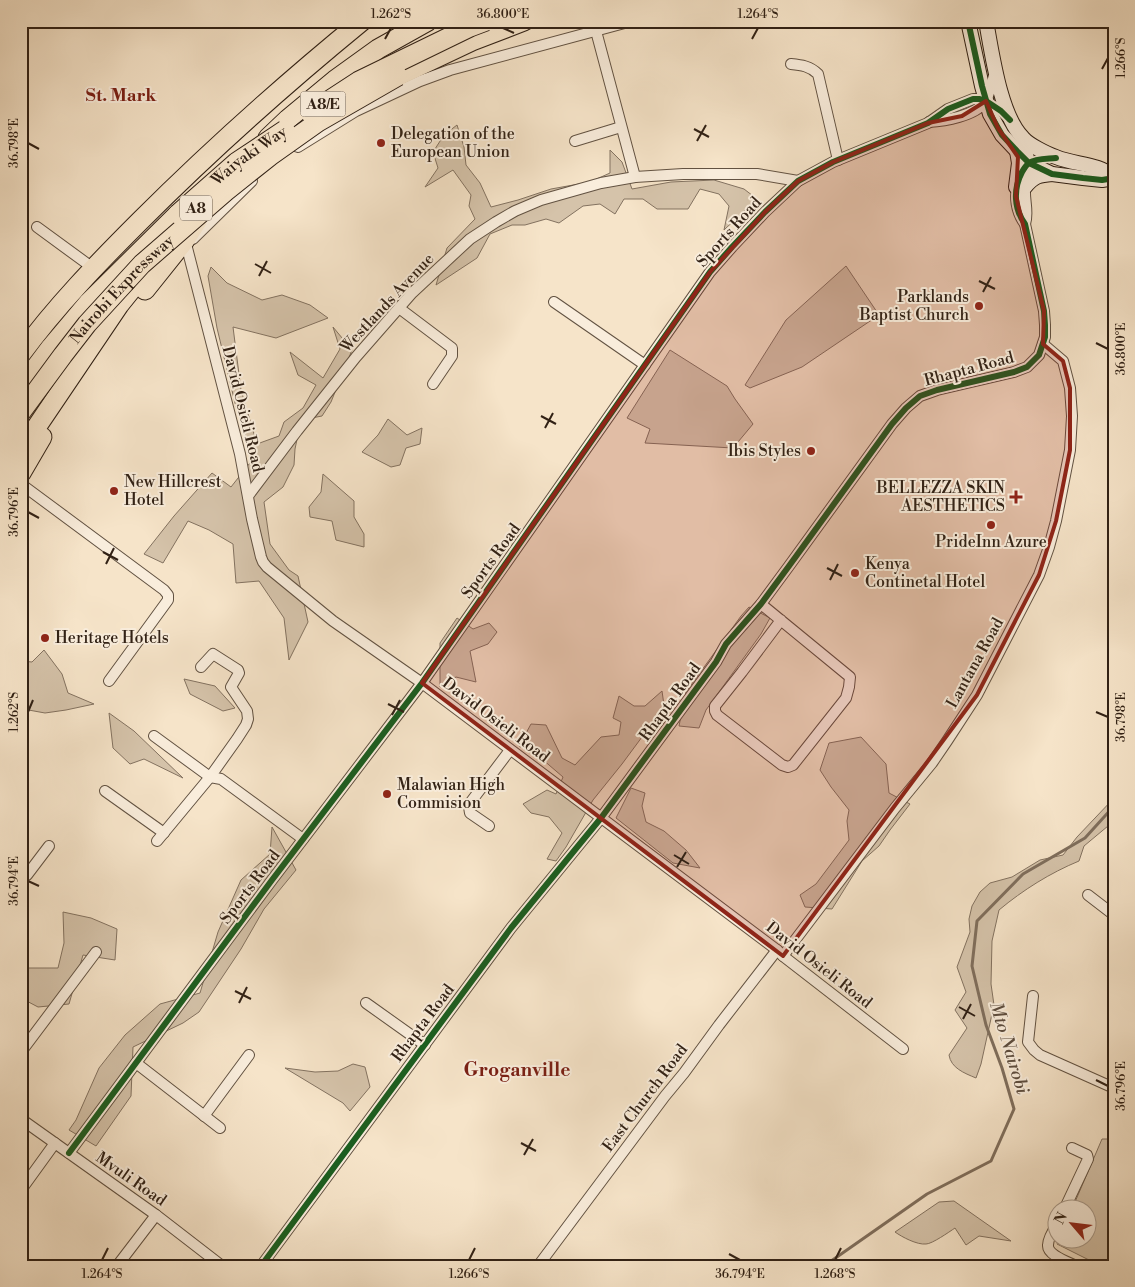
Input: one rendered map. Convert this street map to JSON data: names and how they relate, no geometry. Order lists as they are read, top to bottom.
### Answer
{
  "streets": {
    "highway": [
      "A8/E",
      "Waiyaki Way",
      "A8",
      "Nairobi Expressway"
    ],
    "street": [
      "Sports Road",
      "Westlands Avenue",
      "Rhapta Road",
      "David Osieli Road",
      "Lantana Road",
      "East Church Road",
      "Mvuli Road"
    ]
  },
  "crossings": [
    ["Sports Road", "Westlands Avenue"],
    ["Sports Road", "David Osieli Road"],
    ["Sports Road", "Mvuli Road"],
    ["Westlands Avenue", "David Osieli Road"],
    ["Rhapta Road", "David Osieli Road"],
    ["Rhapta Road", "Lantana Road"],
    ["David Osieli Road", "Lantana Road"],
    ["David Osieli Road", "East Church Road"],
    ["Lantana Road", "East Church Road"]
  ],
  "districts": ["St. Mark", "Groganville"],
  "water": ["Mto Nairobi"],
  "places": {
    "other": [
      "Delegation of the European Union",
      "Parklands Baptist Church",
      "Ibis Styles",
      "New Hillcrest Hotel",
      "PrideInn Azure",
      "Kenya Continetal Hotel",
      "Heritage Hotels",
      "Malawian High Commision"
    ],
    "health": ["BELLEZZA SKIN AESTHETICS"]
  },
  "north": "top left",
  "coordinates": [
    "1.262°S",
    "36.800°E",
    "1.264°S",
    "1.266°S",
    "36.798°E",
    "36.796°E",
    "36.794°E",
    "1.268°S"
  ]
}
